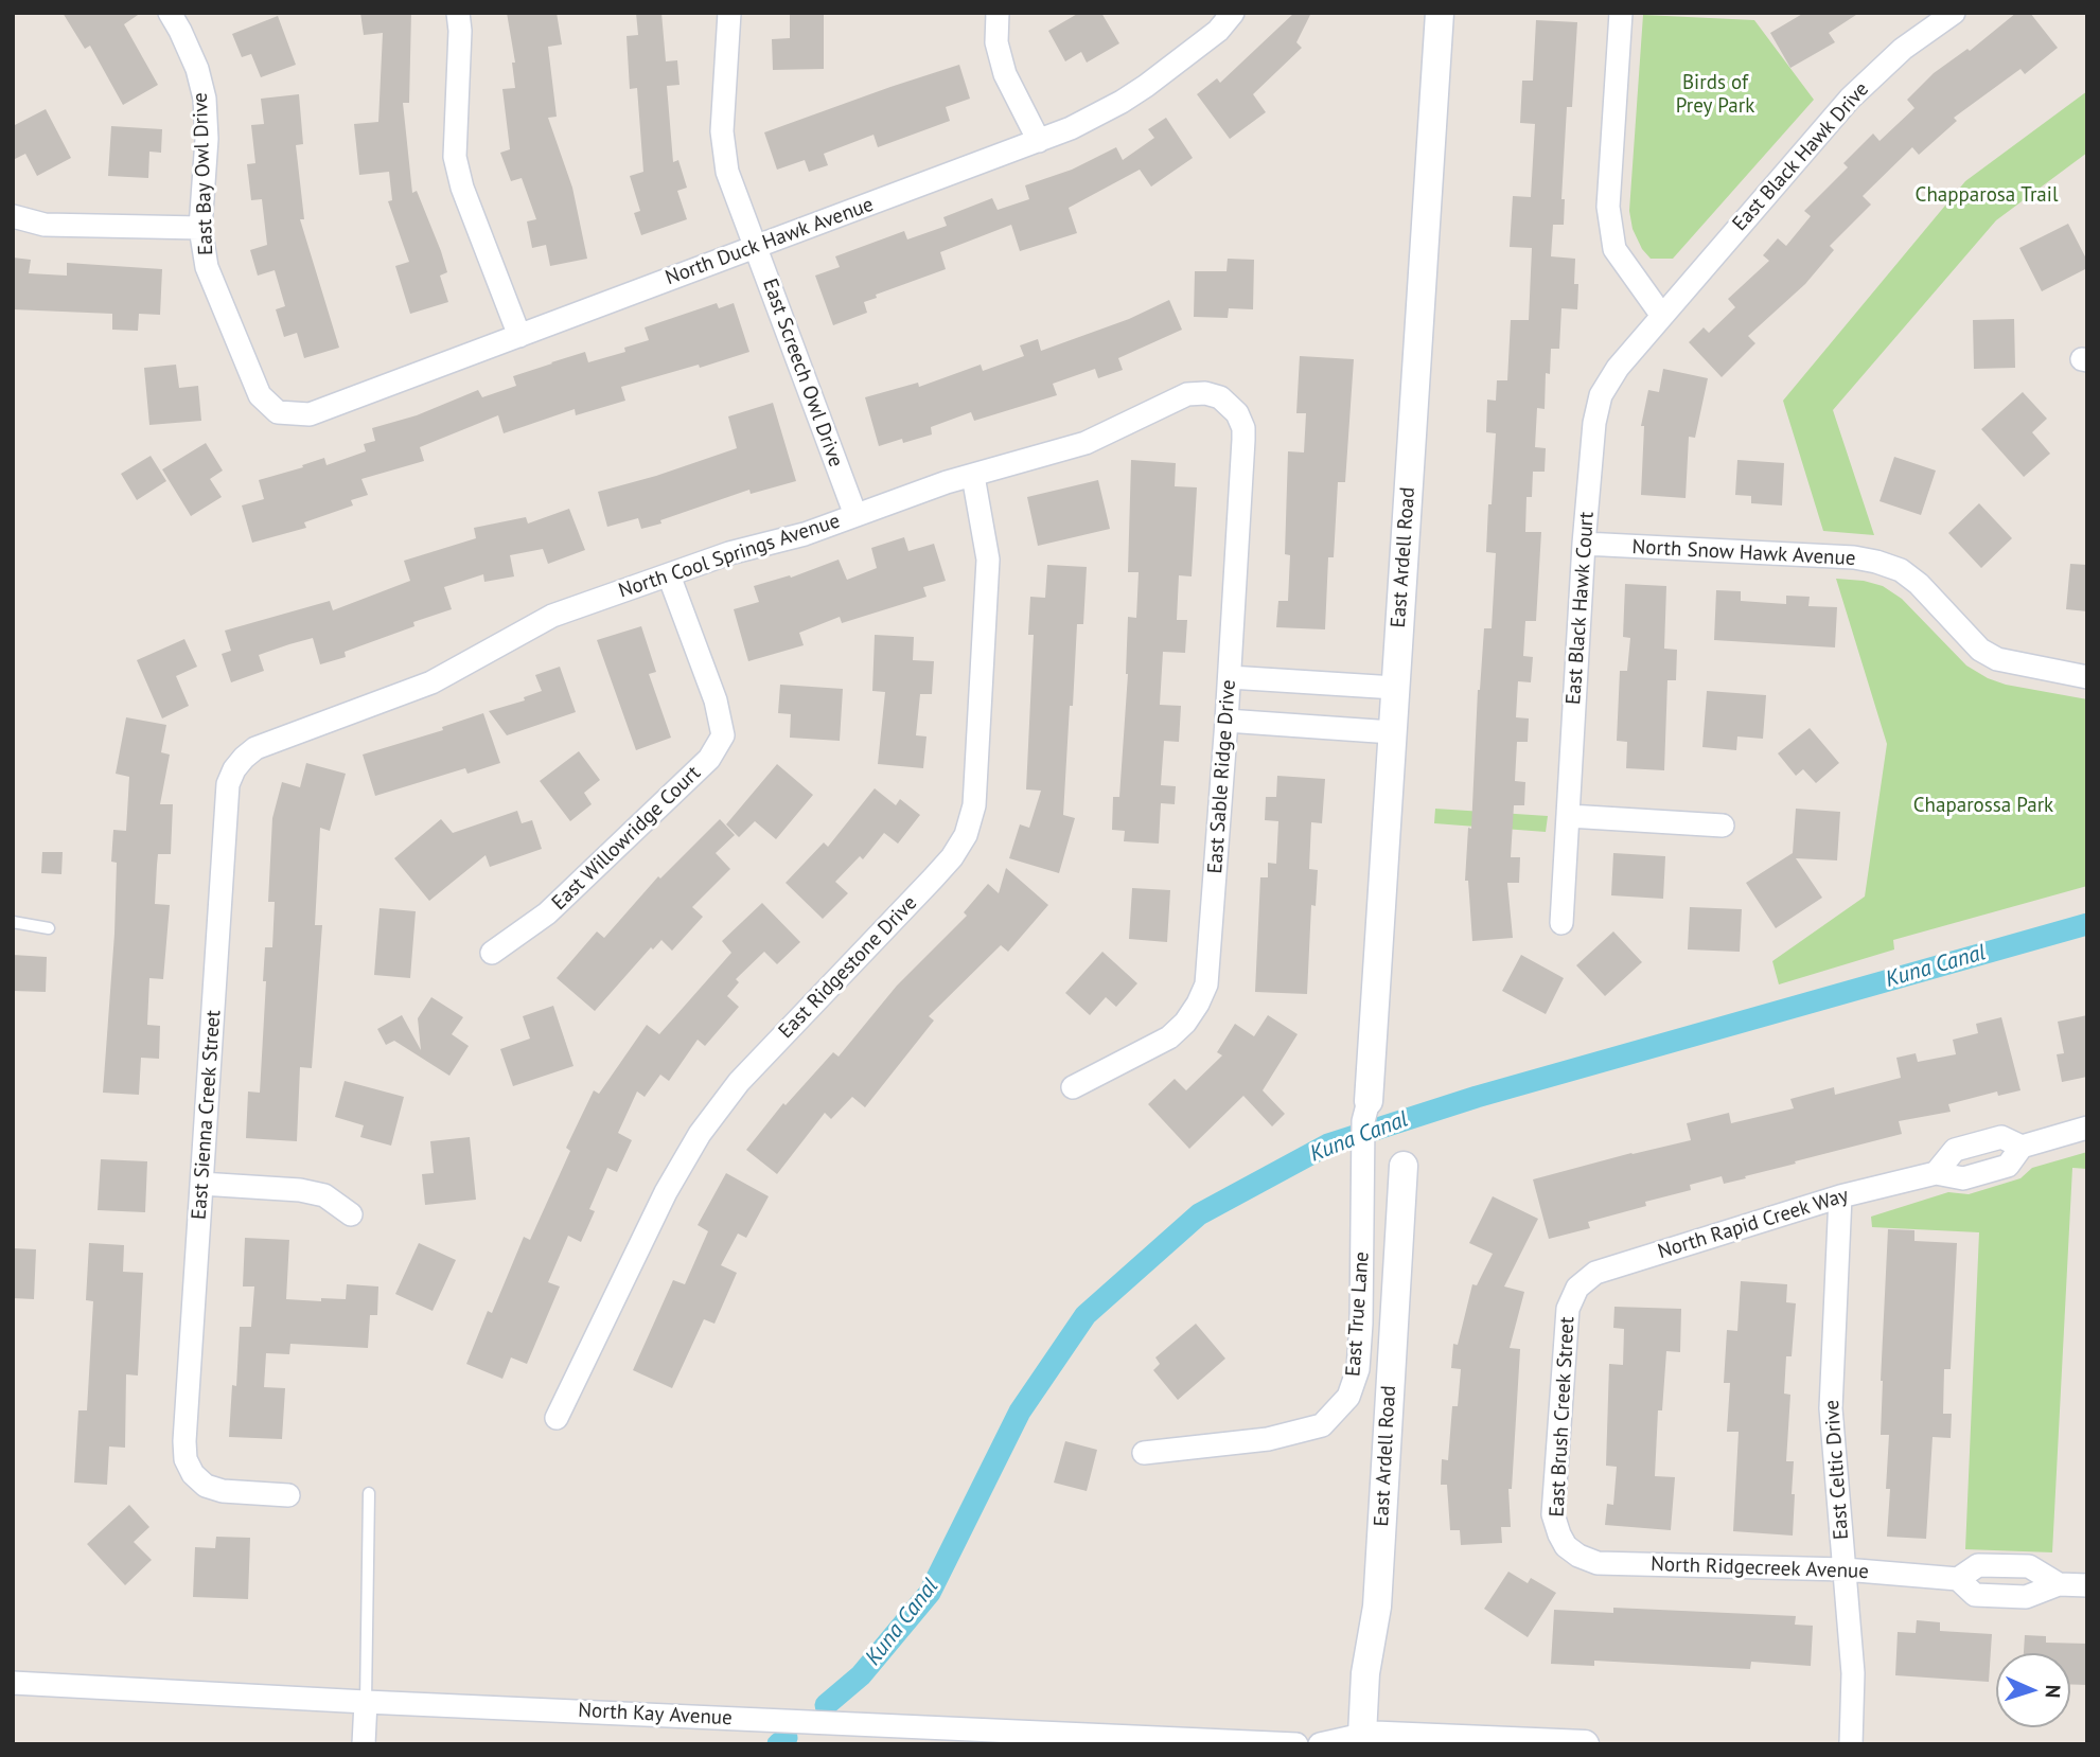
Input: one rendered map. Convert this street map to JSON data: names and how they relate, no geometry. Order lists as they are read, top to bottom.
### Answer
{
  "streets": {
    "street": [
      "East Black Hawk Drive",
      "East Bay Owl Drive",
      "North Duck Hawk Avenue",
      "East Screech Owl Drive",
      "North Snow Hawk Avenue",
      "North Cool Springs Avenue",
      "East Ardell Road",
      "East Black Hawk Court",
      "East Sable Ridge Drive",
      "East Willowridge Court",
      "East Ridgestone Drive",
      "East Sienna Creek Street",
      "North Rapid Creek Way",
      "East True Lane",
      "East Brush Creek Street",
      "East Celtic Drive",
      "North Ridgecreek Avenue",
      "North Kay Avenue"
    ]
  },
  "crossings": [
    ["East Black Hawk Drive", "East Black Hawk Court"],
    ["East Bay Owl Drive", "North Duck Hawk Avenue"],
    ["North Duck Hawk Avenue", "East Screech Owl Drive"],
    ["East Screech Owl Drive", "North Cool Springs Avenue"],
    ["North Snow Hawk Avenue", "East Black Hawk Court"],
    ["North Cool Springs Avenue", "East Sable Ridge Drive"],
    ["North Cool Springs Avenue", "East Willowridge Court"],
    ["North Cool Springs Avenue", "East Ridgestone Drive"],
    ["North Cool Springs Avenue", "East Sienna Creek Street"],
    ["East Ardell Road", "East True Lane"],
    ["North Rapid Creek Way", "East Brush Creek Street"],
    ["North Rapid Creek Way", "East Celtic Drive"],
    ["East Brush Creek Street", "North Ridgecreek Avenue"],
    ["East Celtic Drive", "North Ridgecreek Avenue"]
  ],
  "water": ["Kuna Canal"],
  "parks": ["Birds of Prey Park", "Chapparosa Trail", "Chaparossa Park"],
  "north": "right"
}
